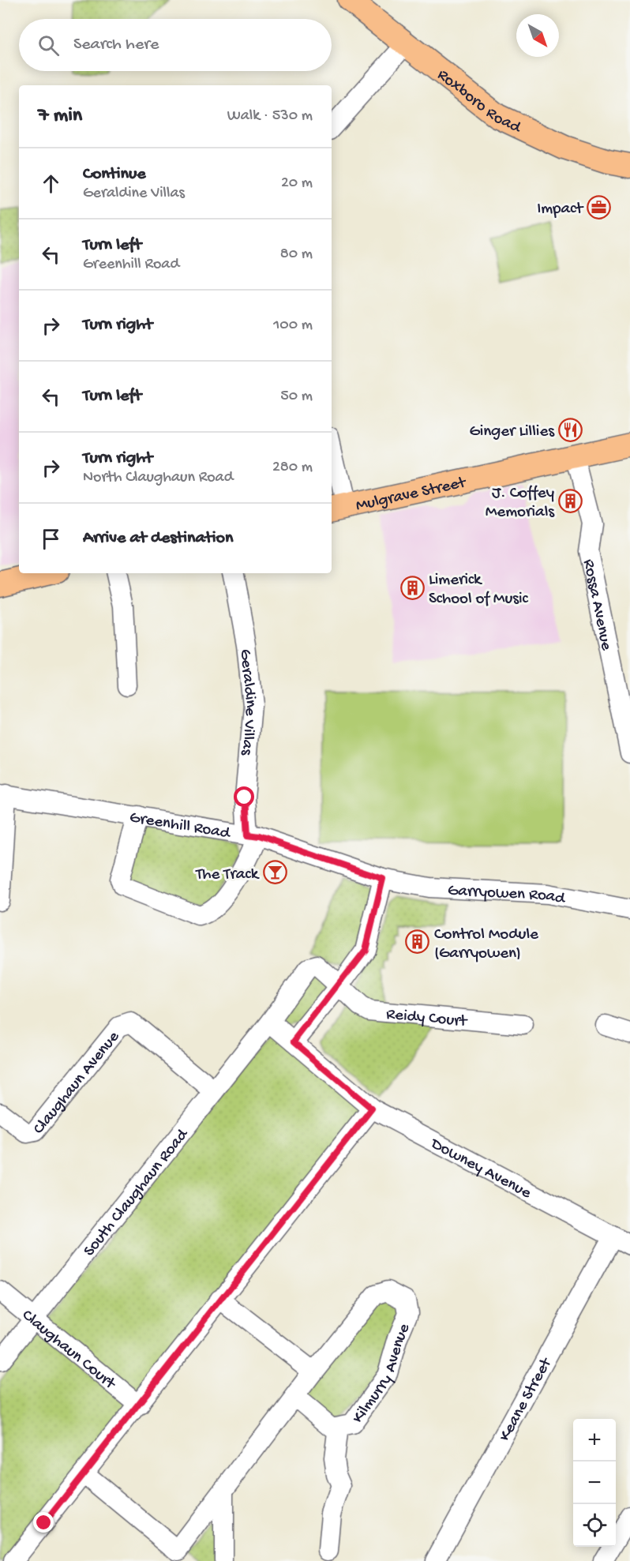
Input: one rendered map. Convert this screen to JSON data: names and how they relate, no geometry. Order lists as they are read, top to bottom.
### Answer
{
  "streets": {
    "main road": ["Roxboro Road", "Mulgrave Street"],
    "street": [
      "Rossa Avenue",
      "Geraldine Villas",
      "Greenhill Road",
      "Garryowen Road",
      "Reidy Court",
      "Claughaun Avenue",
      "Downey Avenue",
      "South Claughaun Road",
      "Claughaun Court",
      "Kilmurry Avenue",
      "Keane Street"
    ]
  },
  "crossings": [
    ["Mulgrave Street", "Rossa Avenue"],
    ["Geraldine Villas", "Greenhill Road"],
    ["Greenhill Road", "Garryowen Road"],
    ["Reidy Court", "Downey Avenue"],
    ["Reidy Court", "South Claughaun Road"],
    ["Claughaun Avenue", "South Claughaun Road"],
    ["Downey Avenue", "South Claughaun Road"],
    ["Downey Avenue", "Keane Street"],
    ["South Claughaun Road", "Claughaun Court"]
  ],
  "places": {
    "office": ["Impact"],
    "restaurant": ["Ginger Lillies"],
    "building": ["J. Coffey Memorials", "Limerick School of Music", "Control Module (Garryowen)"],
    "bar": ["The Track"]
  },
  "north": "bottom right",
  "page": {
    "search": "Search here",
    "heading": ["7 min", "Walk · 530 m"],
    "list": [
      ["Continue", "Geraldine Villas", "20 m"],
      ["Turn left", "Greenhill Road", "80 m"],
      ["Turn right", "100 m"],
      ["Turn left", "50 m"],
      ["Turn right", "North Claughaun Road", "280 m"],
      "Arrive at destination"
    ],
    "map_buttons": ["+", "−"]
  }
}
